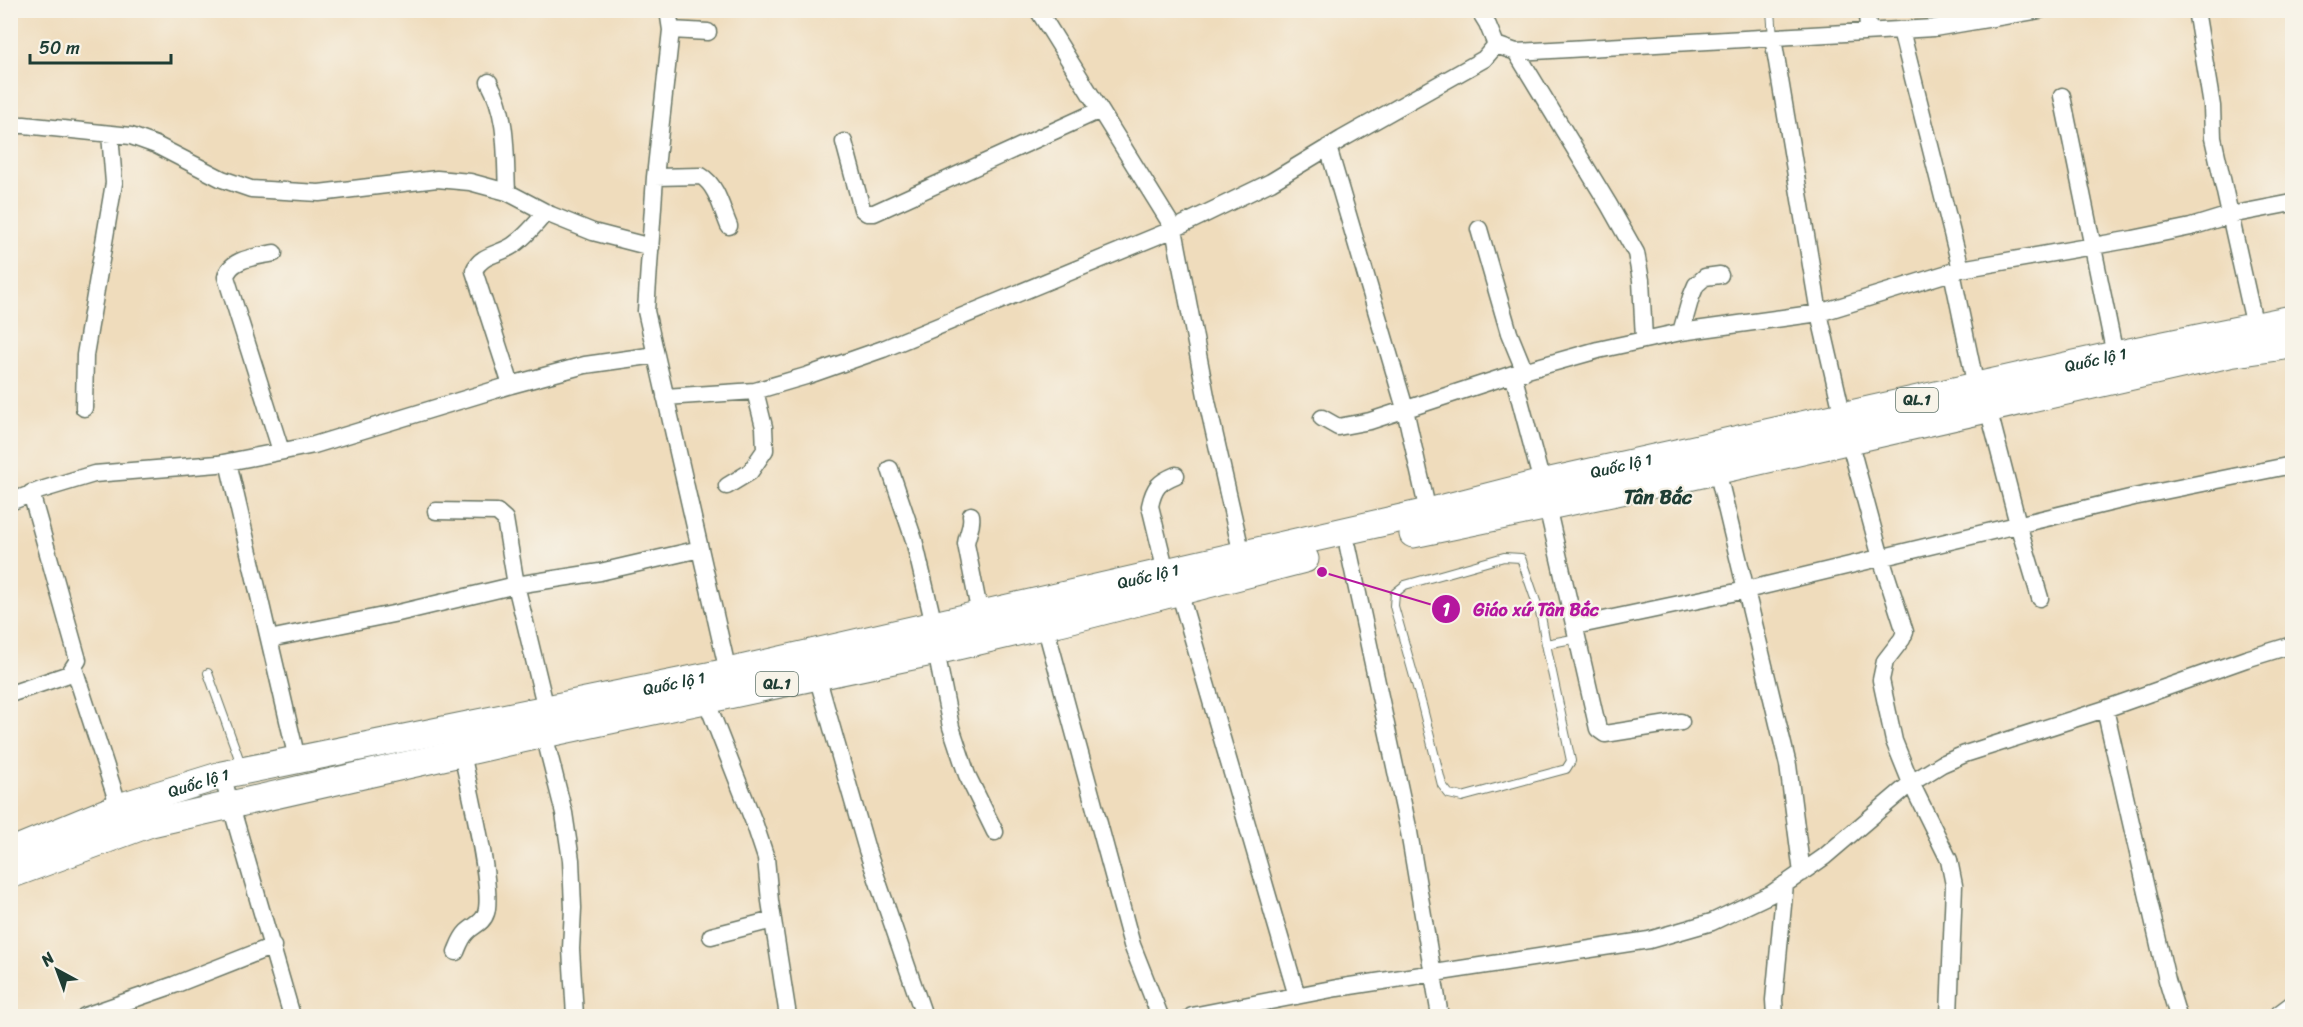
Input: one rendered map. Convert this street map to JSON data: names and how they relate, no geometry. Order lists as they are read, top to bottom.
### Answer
{
  "streets": {
    "highway": ["Quốc lộ 1", "QL.1"]
  },
  "districts": ["Tân Bắc"],
  "places": ["Giáo xứ Tân Bắc"],
  "scale_bar": "50 m",
  "north": "top left"
}
